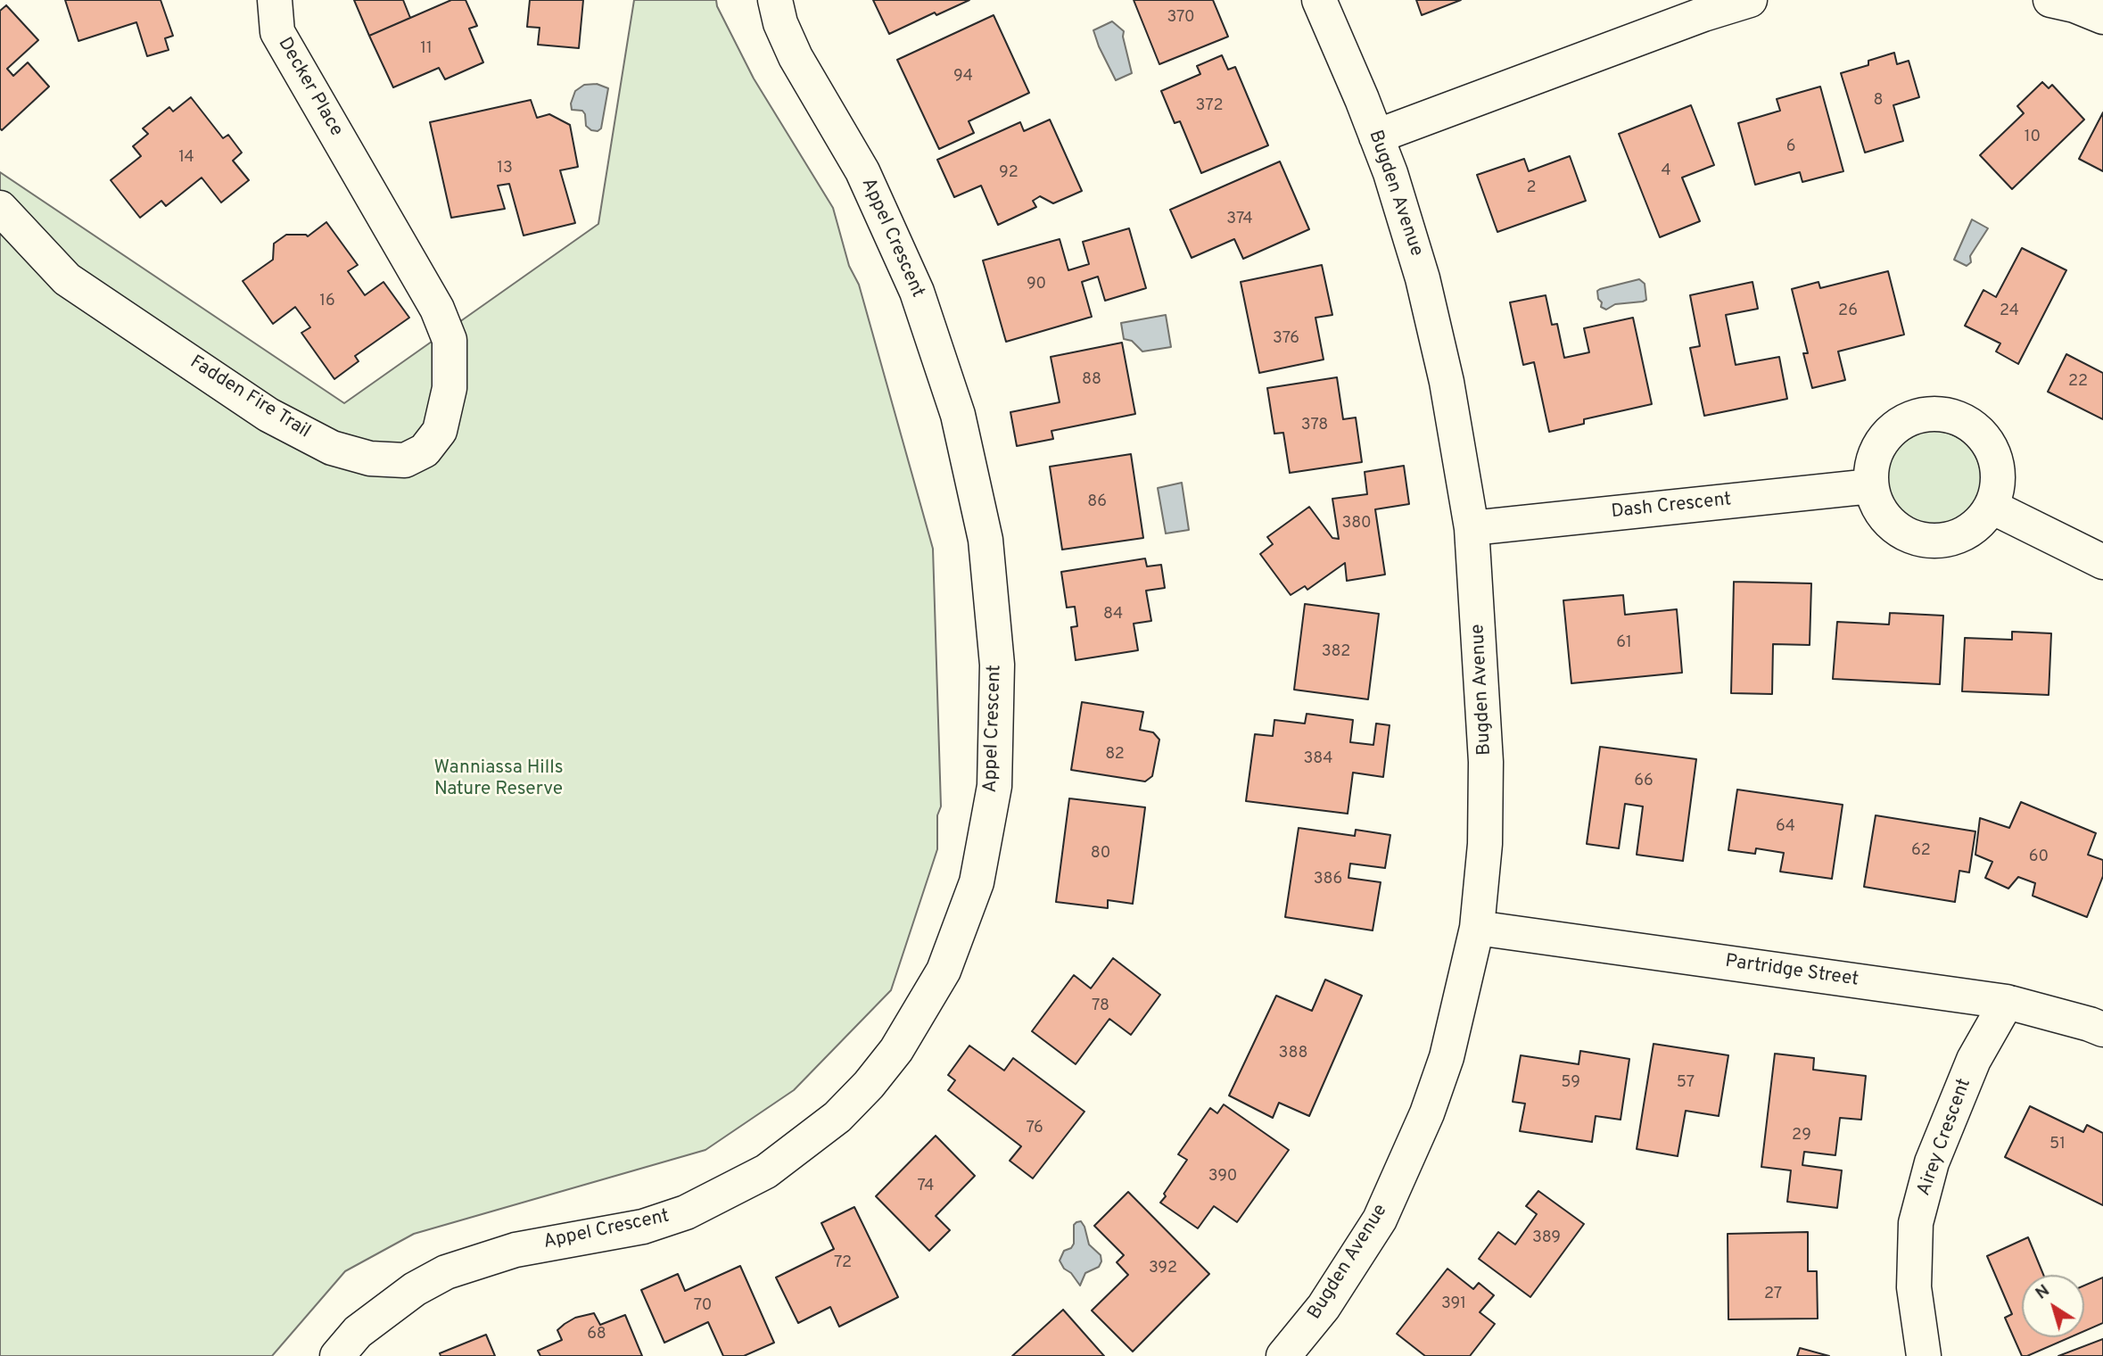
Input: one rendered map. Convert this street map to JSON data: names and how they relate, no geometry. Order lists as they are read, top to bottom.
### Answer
{
  "streets": {
    "street": [
      "Decker Place",
      "Bugden Avenue",
      "Appel Crescent",
      "Fadden Fire Trail",
      "Dash Crescent",
      "Partridge Street",
      "Airey Crescent"
    ]
  },
  "crossings": [
    ["Decker Place", "Fadden Fire Trail"],
    ["Bugden Avenue", "Dash Crescent"],
    ["Bugden Avenue", "Partridge Street"],
    ["Partridge Street", "Airey Crescent"]
  ],
  "parks": ["Wanniassa Hills Nature Reserve"],
  "house_numbers": [
    "370",
    "11",
    "94",
    "8",
    "372",
    "10",
    "6",
    "14",
    "13",
    "4",
    "92",
    "2",
    "374",
    "90",
    "16",
    "26",
    "24",
    "376",
    "88",
    "22",
    "378",
    "86",
    "380",
    "84",
    "61",
    "382",
    "82",
    "384",
    "66",
    "64",
    "62",
    "80",
    "60",
    "386",
    "78",
    "388",
    "59",
    "57",
    "76",
    "29",
    "51",
    "390",
    "74",
    "389",
    "72",
    "392",
    "27",
    "391",
    "70",
    "68"
  ],
  "north": "top left"
}
